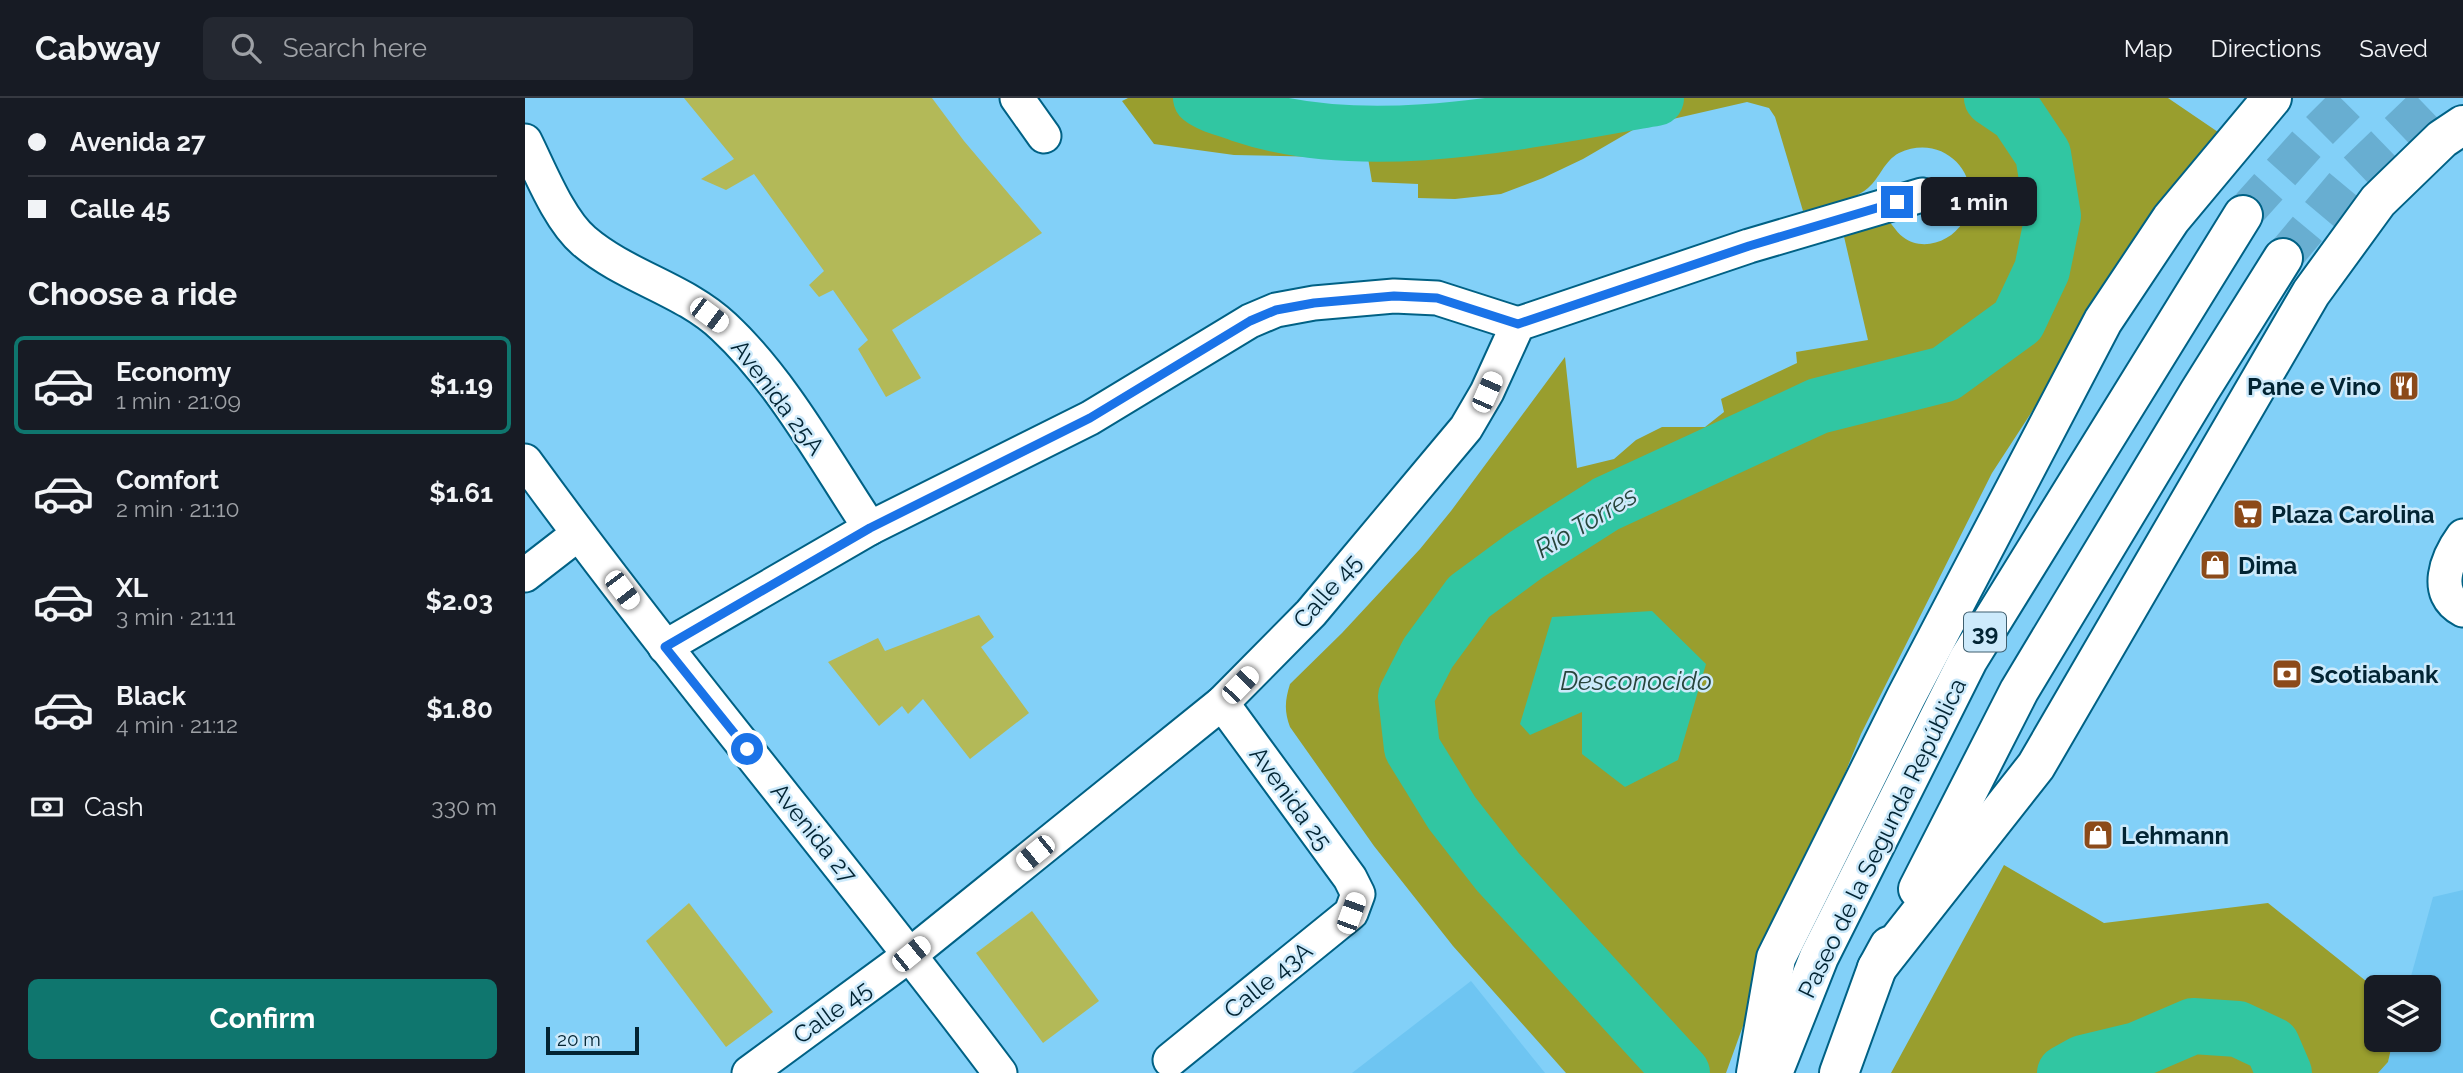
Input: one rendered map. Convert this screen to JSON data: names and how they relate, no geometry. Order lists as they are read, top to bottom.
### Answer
{
  "streets": {
    "highway": ["39", "Paseo de la Segunda República"],
    "street": [
      "Avenida 25A",
      "Calle 45",
      "Avenida 25",
      "Avenida 27",
      "Calle 43A"
    ]
  },
  "crossings": [
    ["Calle 45", "Avenida 25"],
    ["Calle 45", "Avenida 27"],
    ["Avenida 25", "Calle 43A"]
  ],
  "water": ["Río Torres", "Desconocido"],
  "places": {
    "restaurant": ["Pane e Vino"],
    "supermarket": ["Plaza Carolina"],
    "shop": ["Dima", "Lehmann"],
    "bank": ["Scotiabank"]
  },
  "scale_bar": "20 m",
  "page": {
    "header": "Cabway",
    "search": "Search here",
    "nav": ["Map", "Directions", "Saved"],
    "banner": ["Avenida 27", "Calle 45"],
    "bubble": "1 min",
    "heading": "Choose a ride",
    "list": [
      {
        "name": "Economy",
        "note": "1 min · 21:09",
        "value": "$1.19"
      },
      {
        "name": "Comfort",
        "note": "2 min · 21:10",
        "value": "$1.61"
      },
      {
        "name": "XL",
        "note": "3 min · 21:11",
        "value": "$2.03"
      },
      {
        "name": "Black",
        "note": "4 min · 21:12",
        "value": "$1.80"
      }
    ],
    "pay": ["Cash", "330 m"],
    "buttons": "Confirm",
    "scale": "20 m"
  }
}
